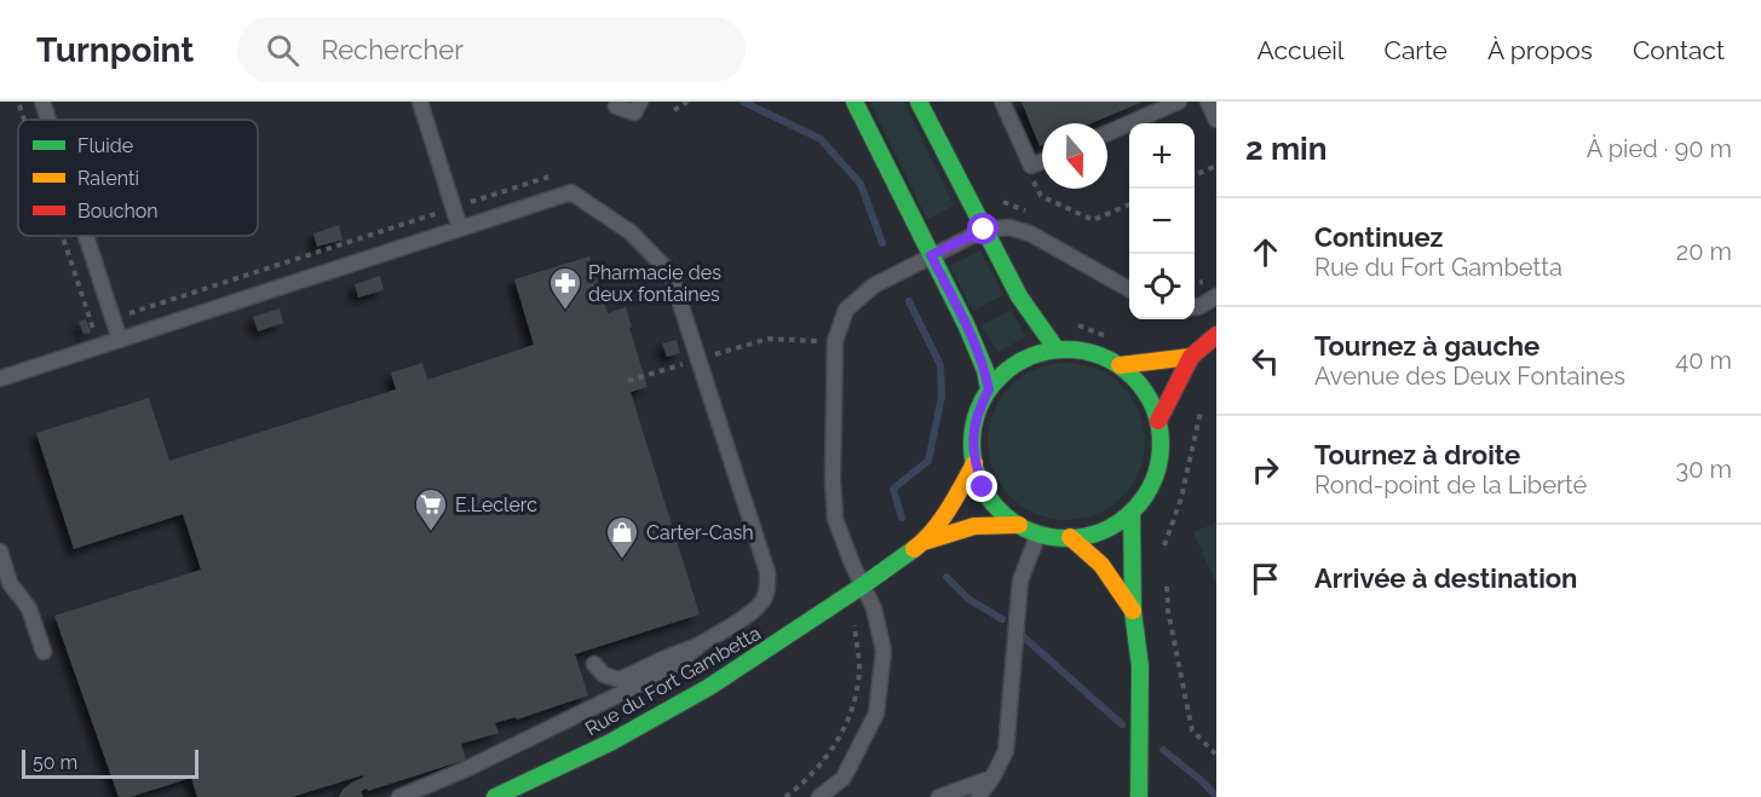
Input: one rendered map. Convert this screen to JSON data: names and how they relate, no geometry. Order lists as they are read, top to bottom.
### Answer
{
  "streets": {
    "main road": ["Rue du Fort Gambetta"]
  },
  "places": {
    "pharmacy": ["Pharmacie des deux fontaines"],
    "supermarket": ["E.Leclerc"],
    "shop": ["Carter-Cash"]
  },
  "legend": ["Fluide", "Ralenti", "Bouchon"],
  "scale_bar": "50 m",
  "north": "bottom",
  "page": {
    "header": "Turnpoint",
    "search": "Rechercher",
    "nav": [
      "Accueil",
      "Carte",
      "À propos",
      "Contact"
    ],
    "heading": ["2 min", "À pied · 90 m"],
    "map_buttons": ["+", "−"],
    "list": [
      ["Continuez", "Rue du Fort Gambetta", "20 m"],
      ["Tournez à gauche", "Avenue des Deux Fontaines", "40 m"],
      ["Tournez à droite", "Rond-point de la Liberté", "30 m"],
      "Arrivée à destination"
    ],
    "scale": "50 m"
  }
}
